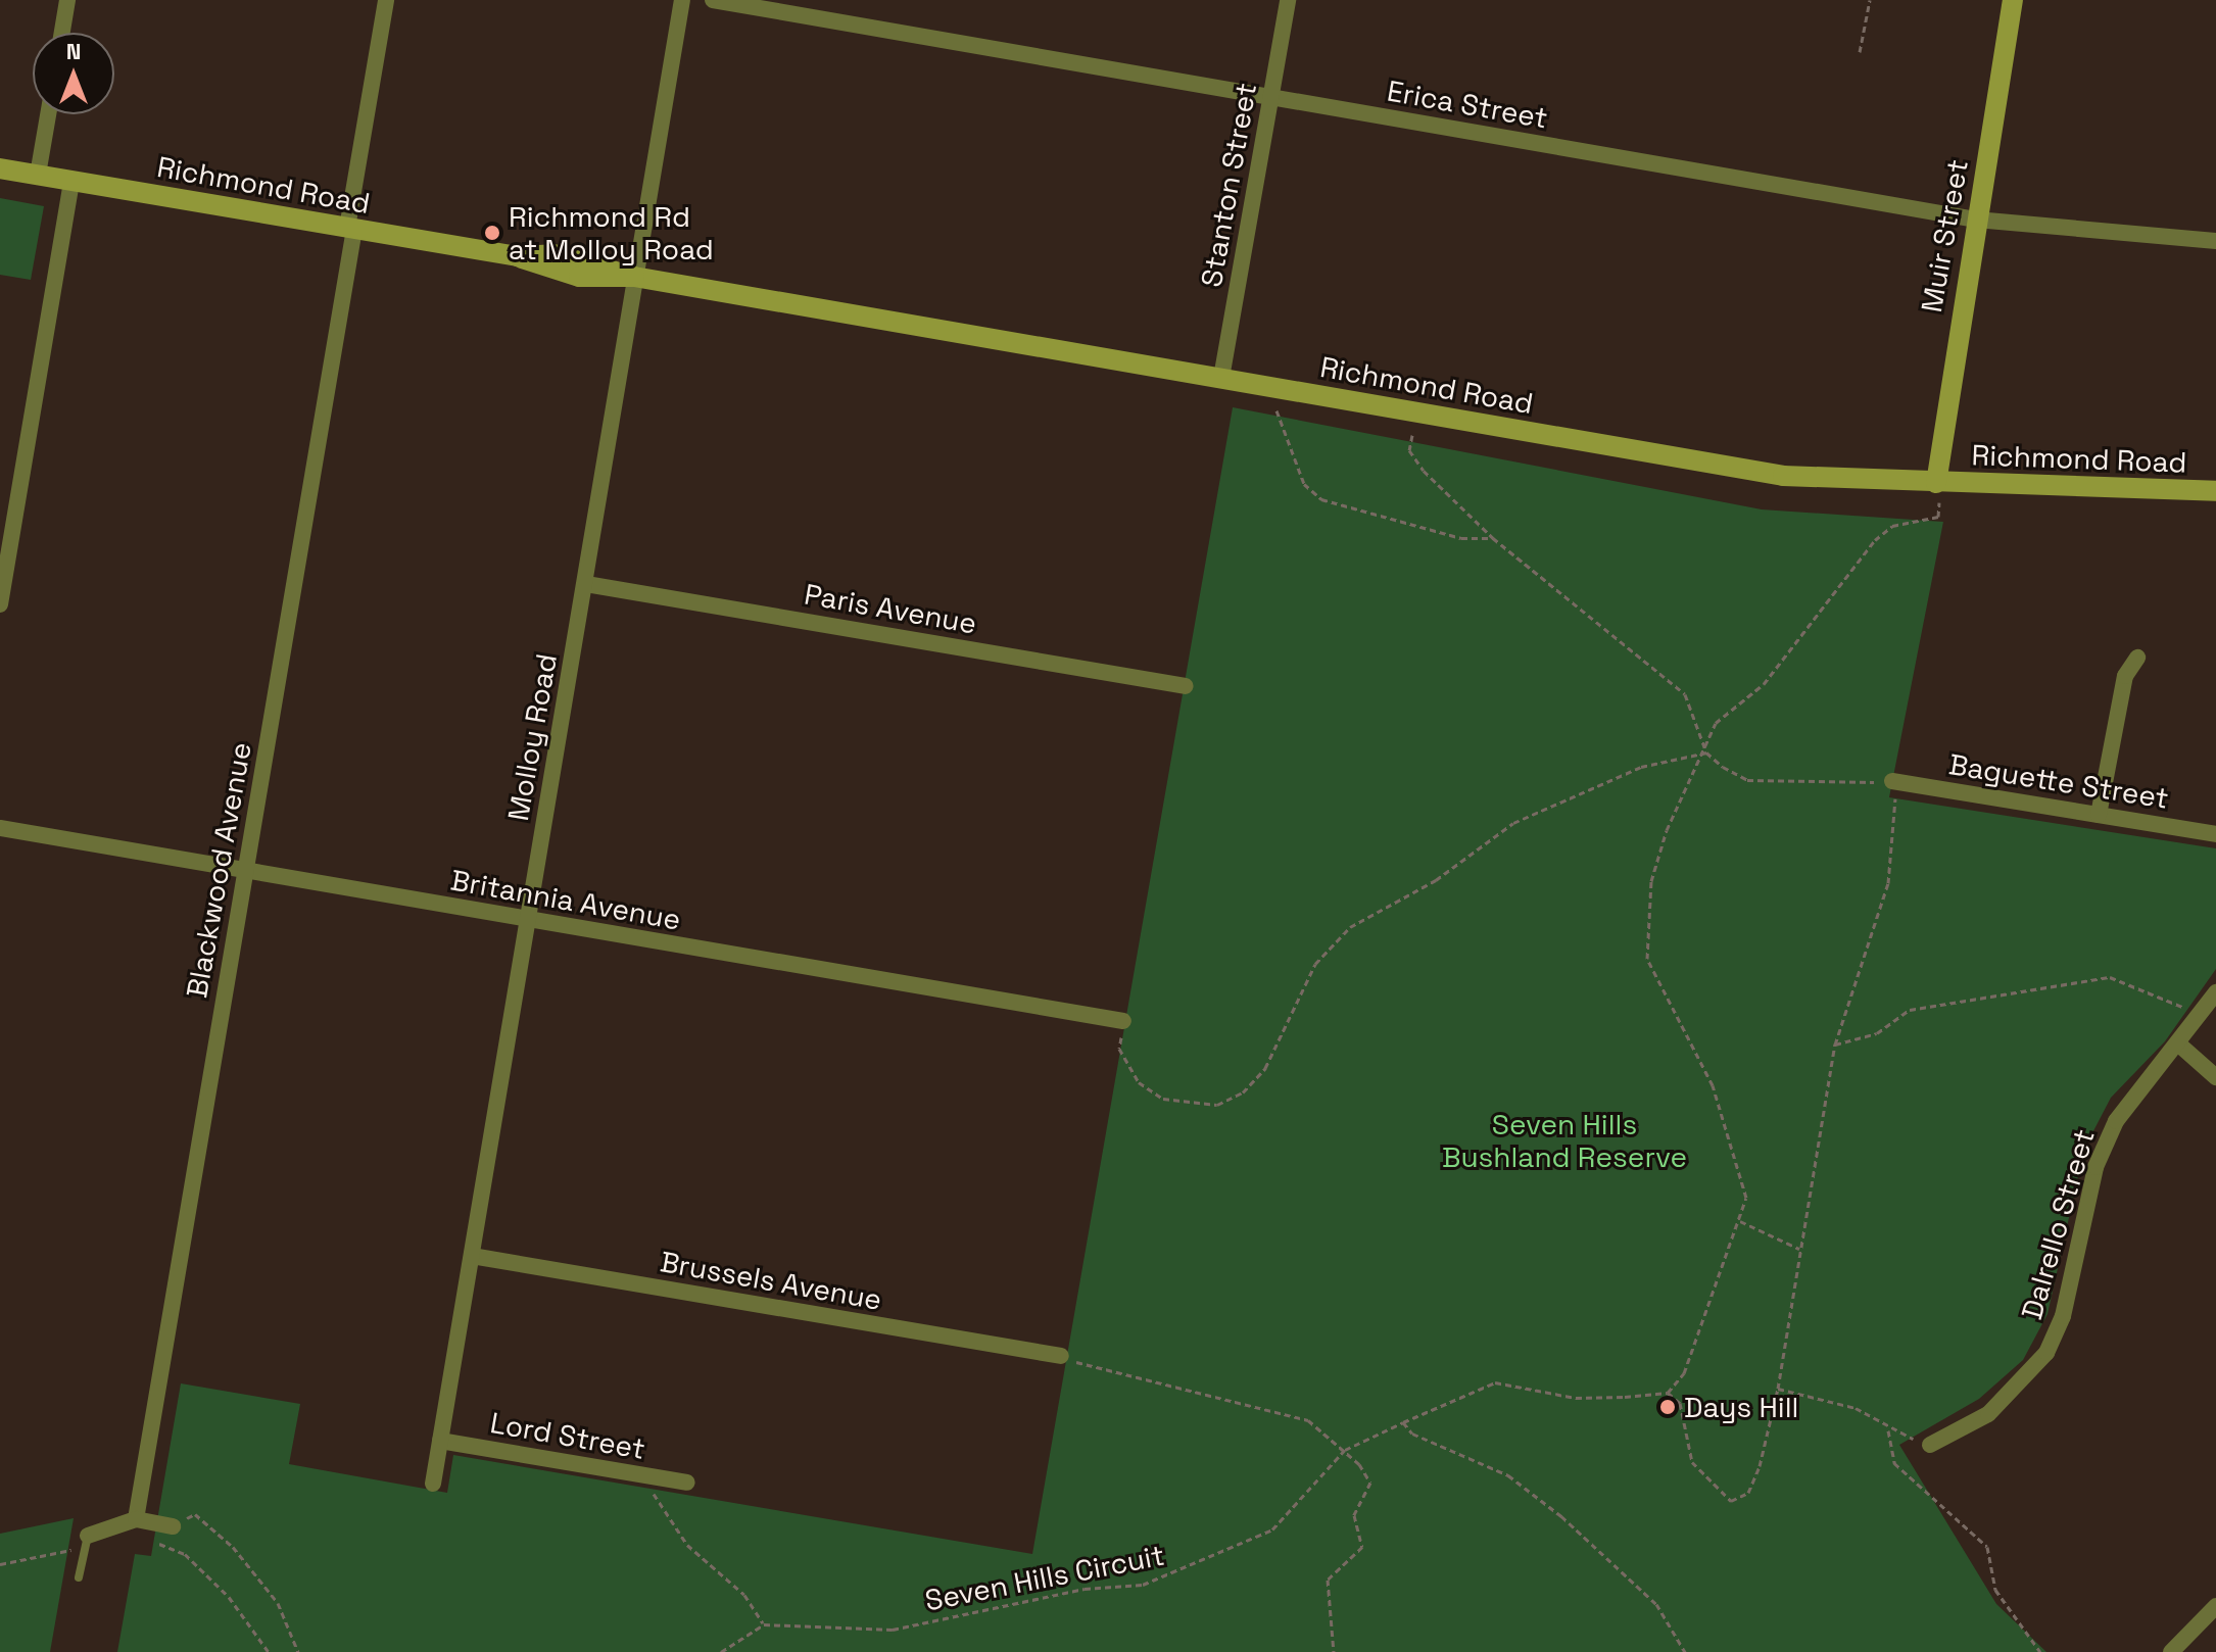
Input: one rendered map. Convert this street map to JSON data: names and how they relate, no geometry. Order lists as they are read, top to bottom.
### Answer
{
  "streets": {
    "main road": ["Richmond Road", "Muir Street"],
    "street": [
      "Erica Street",
      "Stanton Street",
      "Paris Avenue",
      "Molloy Road",
      "Baguette Street",
      "Blackwood Avenue",
      "Britannia Avenue",
      "Dalrello Street",
      "Brussels Avenue",
      "Lord Street"
    ],
    "path": ["Seven Hills Circuit"]
  },
  "crossings": [
    ["Erica Street", "Stanton Street"],
    ["Erica Street", "Muir Street"],
    ["Richmond Road", "Stanton Street"],
    ["Richmond Road", "Muir Street"],
    ["Richmond Road", "Molloy Road"],
    ["Richmond Road", "Blackwood Avenue"],
    ["Paris Avenue", "Molloy Road"],
    ["Molloy Road", "Britannia Avenue"],
    ["Molloy Road", "Brussels Avenue"],
    ["Molloy Road", "Lord Street"],
    ["Blackwood Avenue", "Britannia Avenue"]
  ],
  "parks": ["Seven Hills Bushland Reserve"],
  "places": ["Richmond Rd at Molloy Road", "Days Hill"],
  "north": "top"
}
